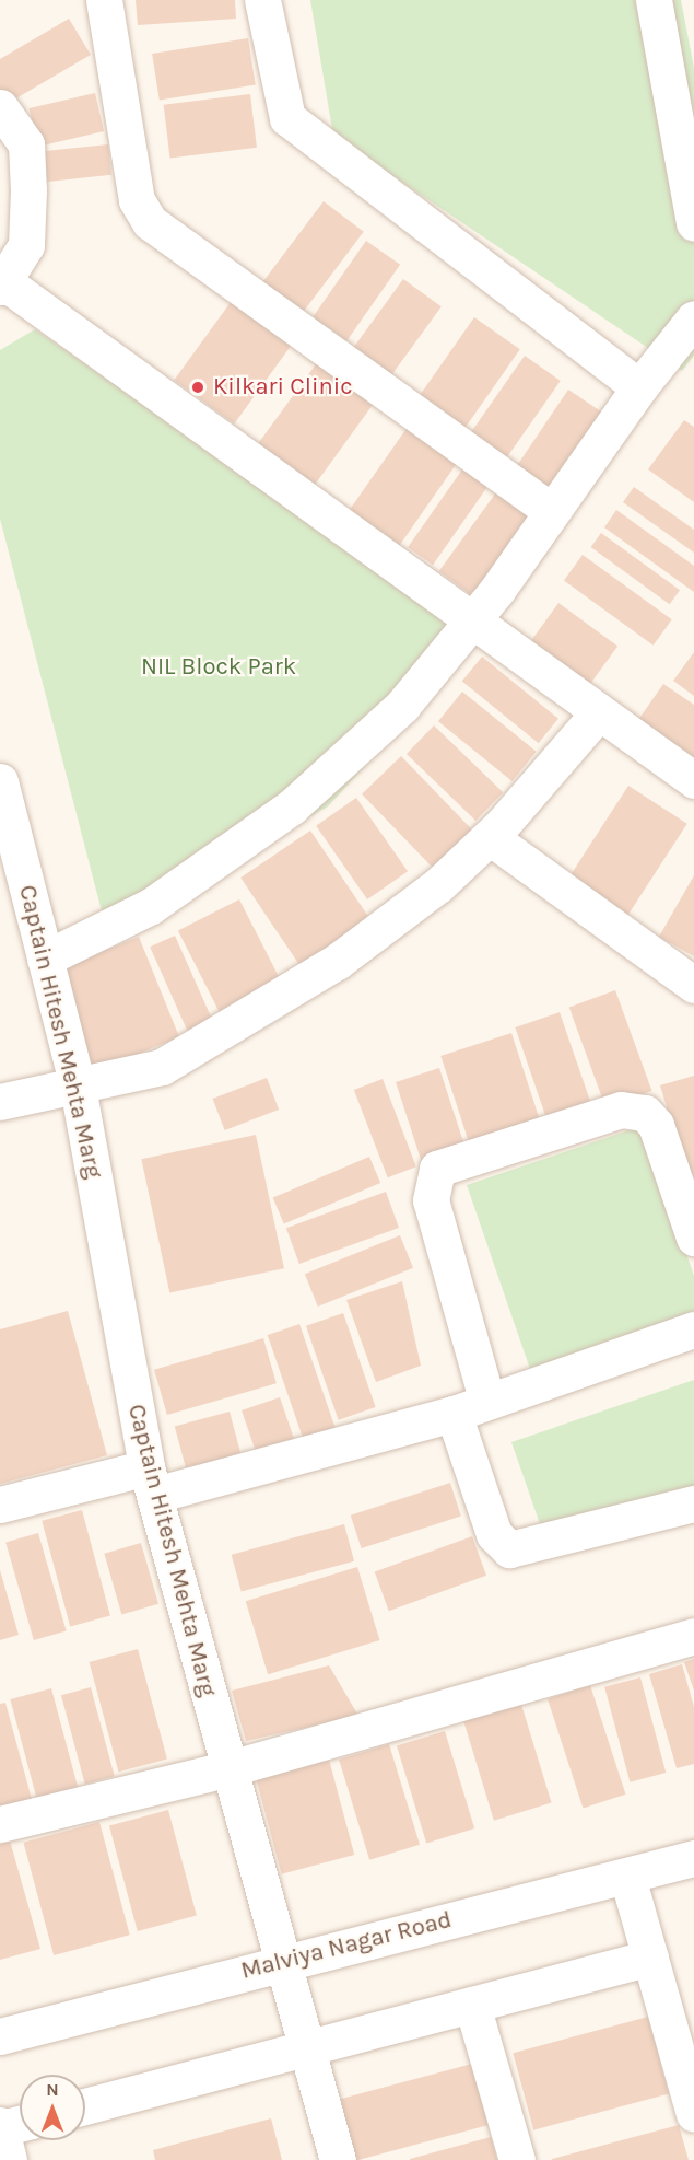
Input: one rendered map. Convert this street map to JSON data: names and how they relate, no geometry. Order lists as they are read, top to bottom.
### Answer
{
  "streets": {
    "street": ["Captain Hitesh Mehta Marg", "Malviya Nagar Road"]
  },
  "crossings": [
    ["Captain Hitesh Mehta Marg", "Malviya Nagar Road"]
  ],
  "parks": ["NIL Block Park"],
  "places": ["Kilkari Clinic"],
  "north": "top"
}
